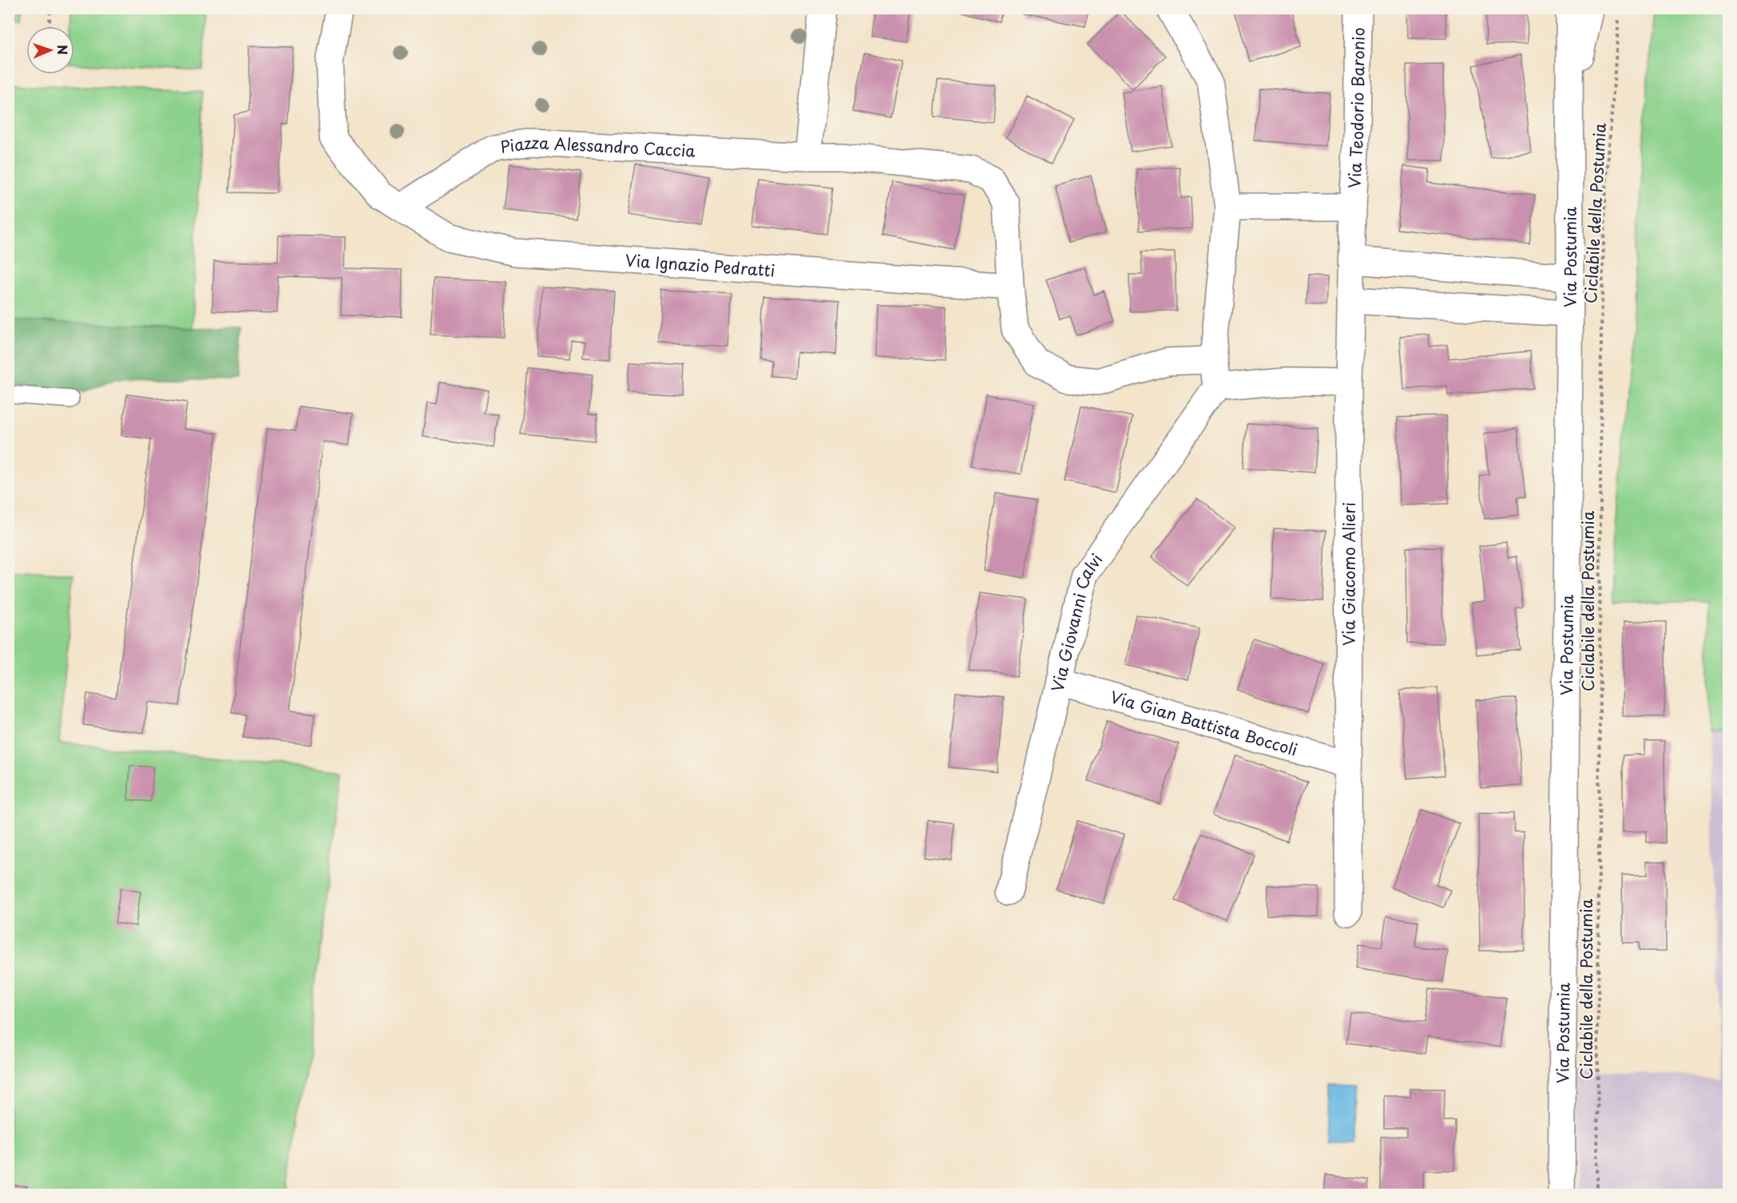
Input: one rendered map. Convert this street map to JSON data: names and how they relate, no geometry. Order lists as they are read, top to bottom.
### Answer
{
  "streets": {
    "street": [
      "Via Teodorio Baronio",
      "Piazza Alessandro Caccia",
      "Via Postumia",
      "Via Ignazio Pedratti",
      "Via Giacomo Alieri",
      "Via Giovanni Calvi",
      "Via Gian Battista Boccoli"
    ],
    "path": ["Ciclabile della Postumia"]
  },
  "crossings": [
    ["Via Teodorio Baronio", "Via Giacomo Alieri"],
    ["Piazza Alessandro Caccia", "Via Ignazio Pedratti"],
    ["Via Giacomo Alieri", "Via Gian Battista Boccoli"],
    ["Via Giovanni Calvi", "Via Gian Battista Boccoli"]
  ],
  "north": "right"
}
